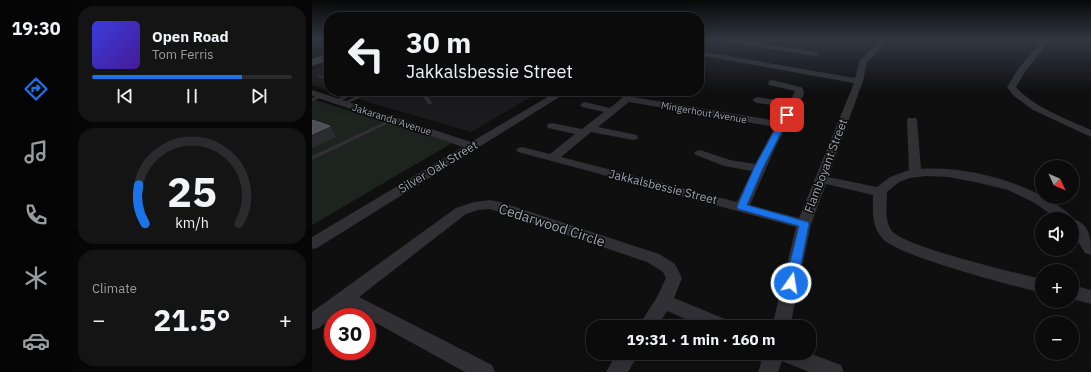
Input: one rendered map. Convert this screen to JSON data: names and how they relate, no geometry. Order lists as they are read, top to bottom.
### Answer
{
  "streets": {
    "street": [
      "Mingerhout Avenue",
      "Jakaranda Avenue",
      "Flamboyant Street",
      "Silver Oak Street",
      "Jakkalsbessie Street",
      "Cedarwood Circle"
    ]
  },
  "crossings": [
    ["Jakaranda Avenue", "Silver Oak Street"],
    ["Flamboyant Street", "Jakkalsbessie Street"]
  ],
  "north": "bottom right",
  "page": {
    "tabs": "19:30",
    "turn": ["30 m", "Jakkalsbessie Street"],
    "song": ["Open Road", "Tom Ferris"],
    "map_buttons": ["+", "−"],
    "tile": "Climate",
    "heat": ["−", "21.5°", "+"],
    "limit": "30",
    "trip": "19:31 · 1 min · 160 m",
    "gauge": ["25", "km/h"]
  }
}
